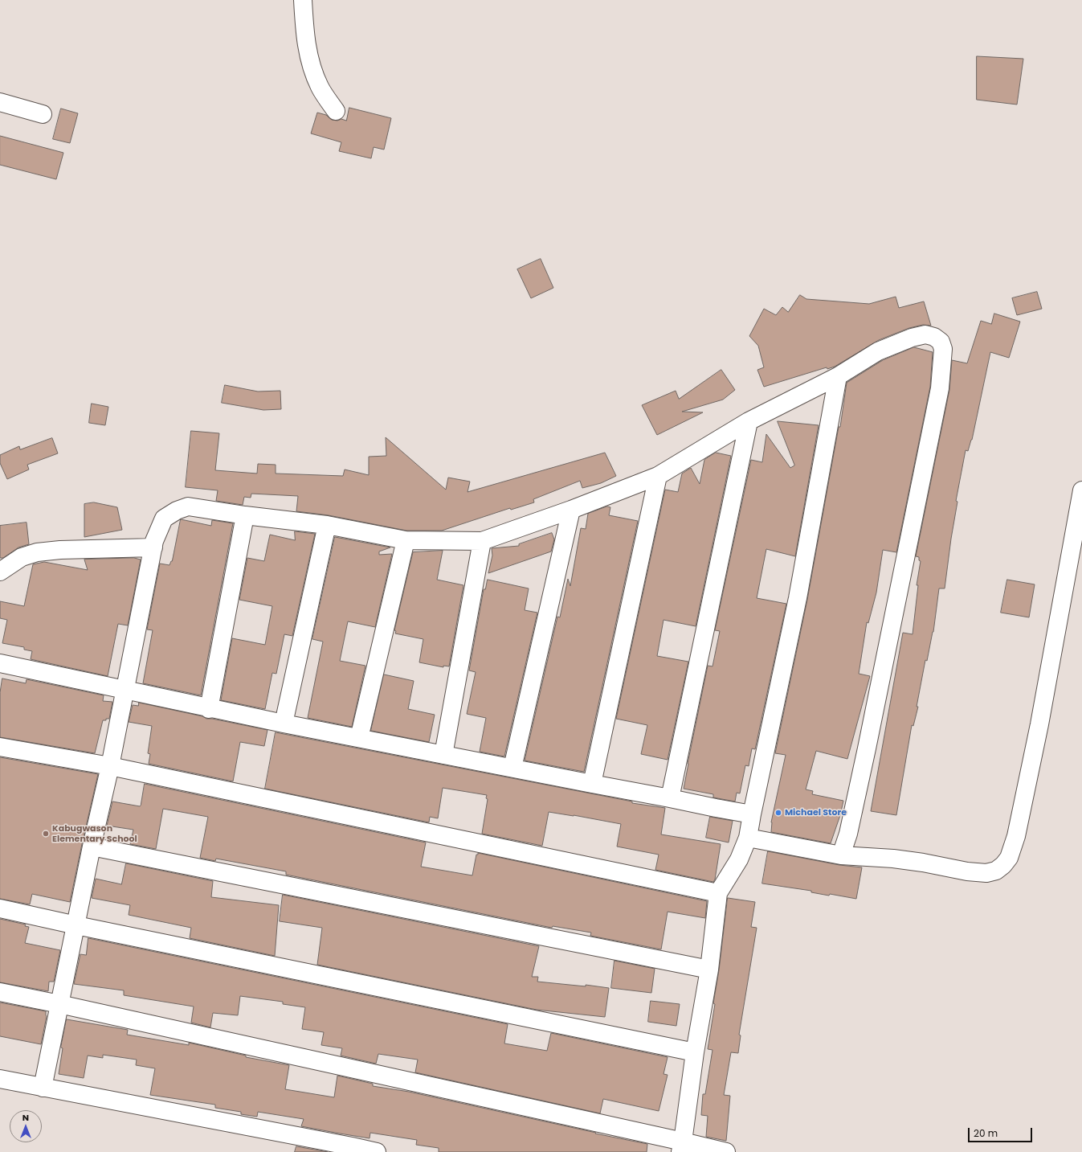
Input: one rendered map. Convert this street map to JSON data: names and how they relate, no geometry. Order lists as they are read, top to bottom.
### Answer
{
  "places": ["Michael Store", "Kabugwason Elementary School"],
  "scale_bar": "20 m",
  "north": "top"
}
